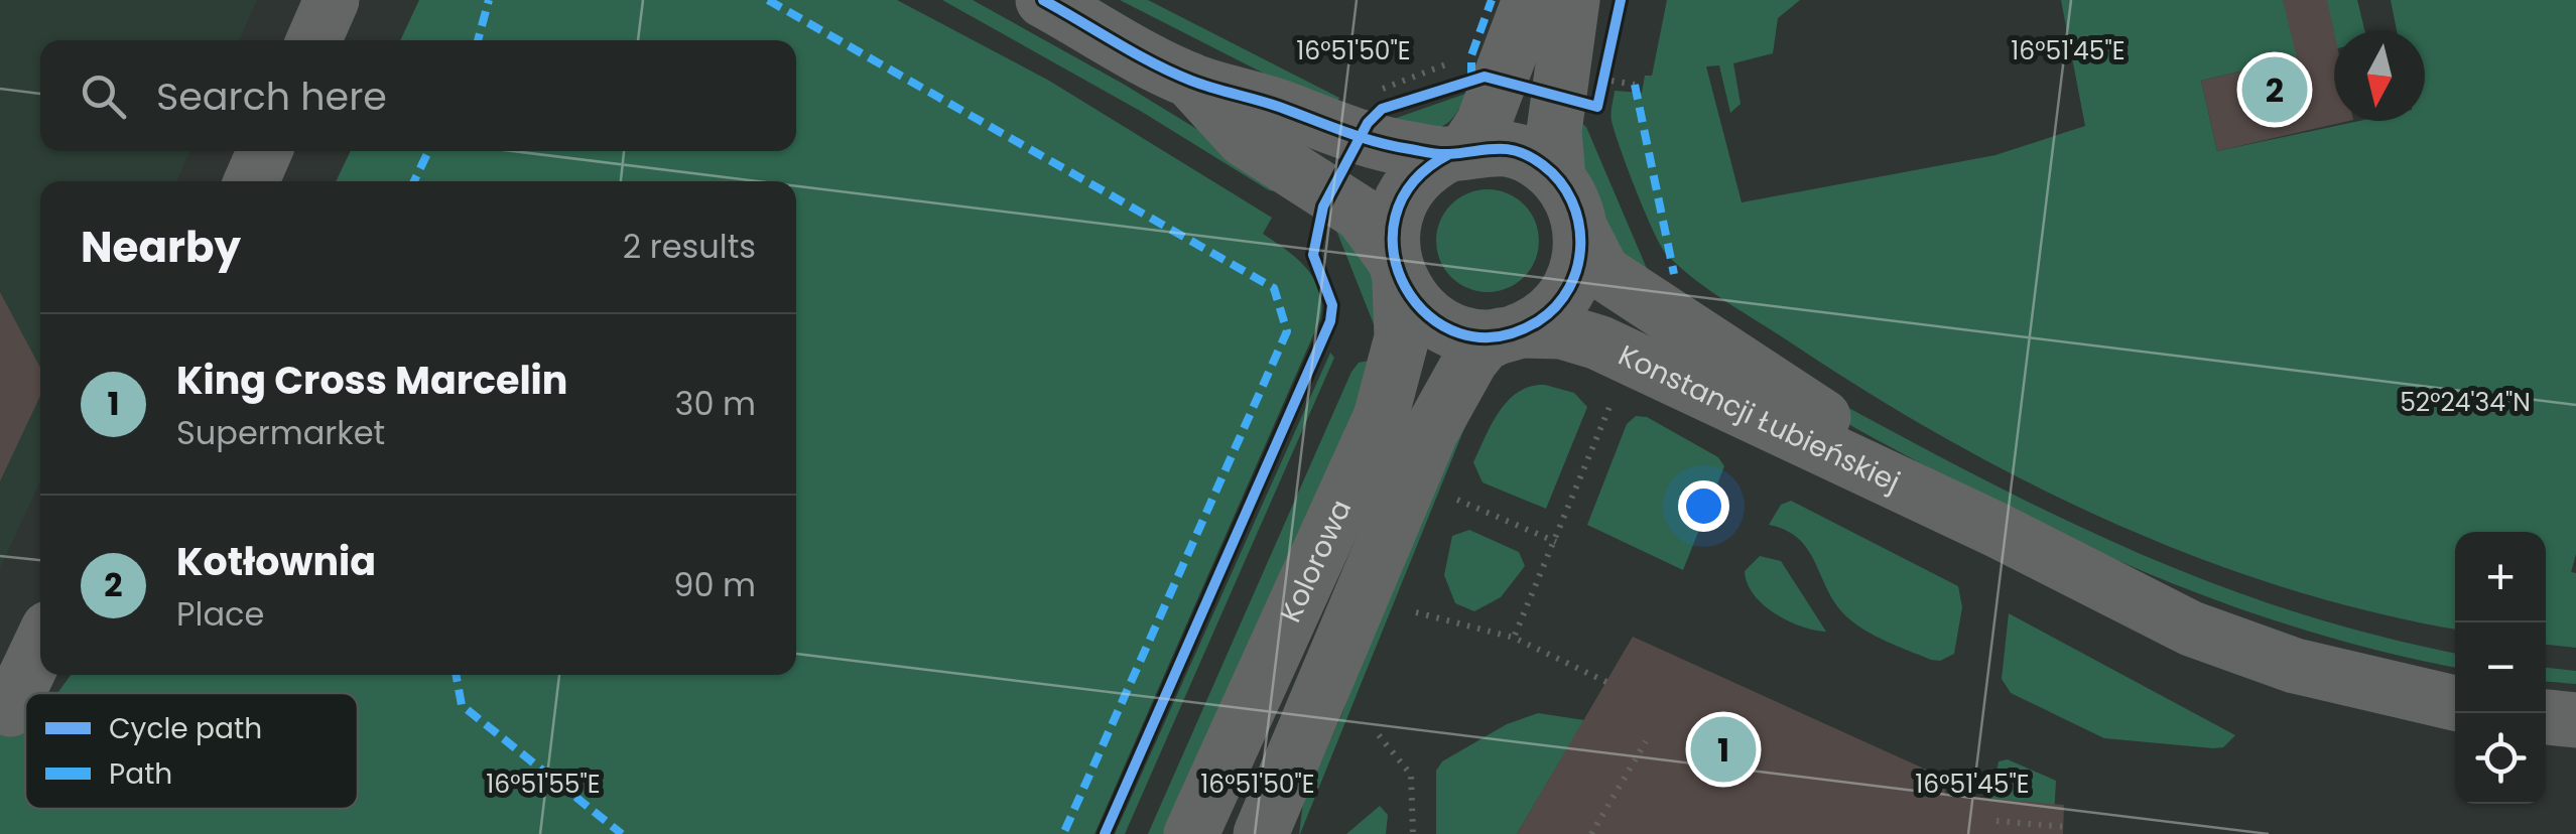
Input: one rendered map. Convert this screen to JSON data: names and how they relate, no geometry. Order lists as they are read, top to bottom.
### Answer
{
  "streets": {
    "street": ["Konstancji Łubieńskiej", "Kolorowa"]
  },
  "crossings": [
    ["Konstancji Łubieńskiej", "Kolorowa"]
  ],
  "legend": ["Cycle path", "Path"],
  "north": "bottom",
  "page": {
    "search": "Search here",
    "pins": ["2", "1"],
    "heading": ["Nearby", "2 results"],
    "list": [
      {
        "mark": "1",
        "name": "King Cross Marcelin",
        "note": "Supermarket",
        "value": "30 m"
      },
      {
        "mark": "2",
        "name": "Kotłownia",
        "note": "Place",
        "value": "90 m"
      }
    ],
    "map_buttons": ["+", "−"]
  },
  "coordinates": [
    "16°51'50\"E",
    "16°51'45\"E",
    "52°24'34\"N",
    "16°51'55\"E"
  ]
}
